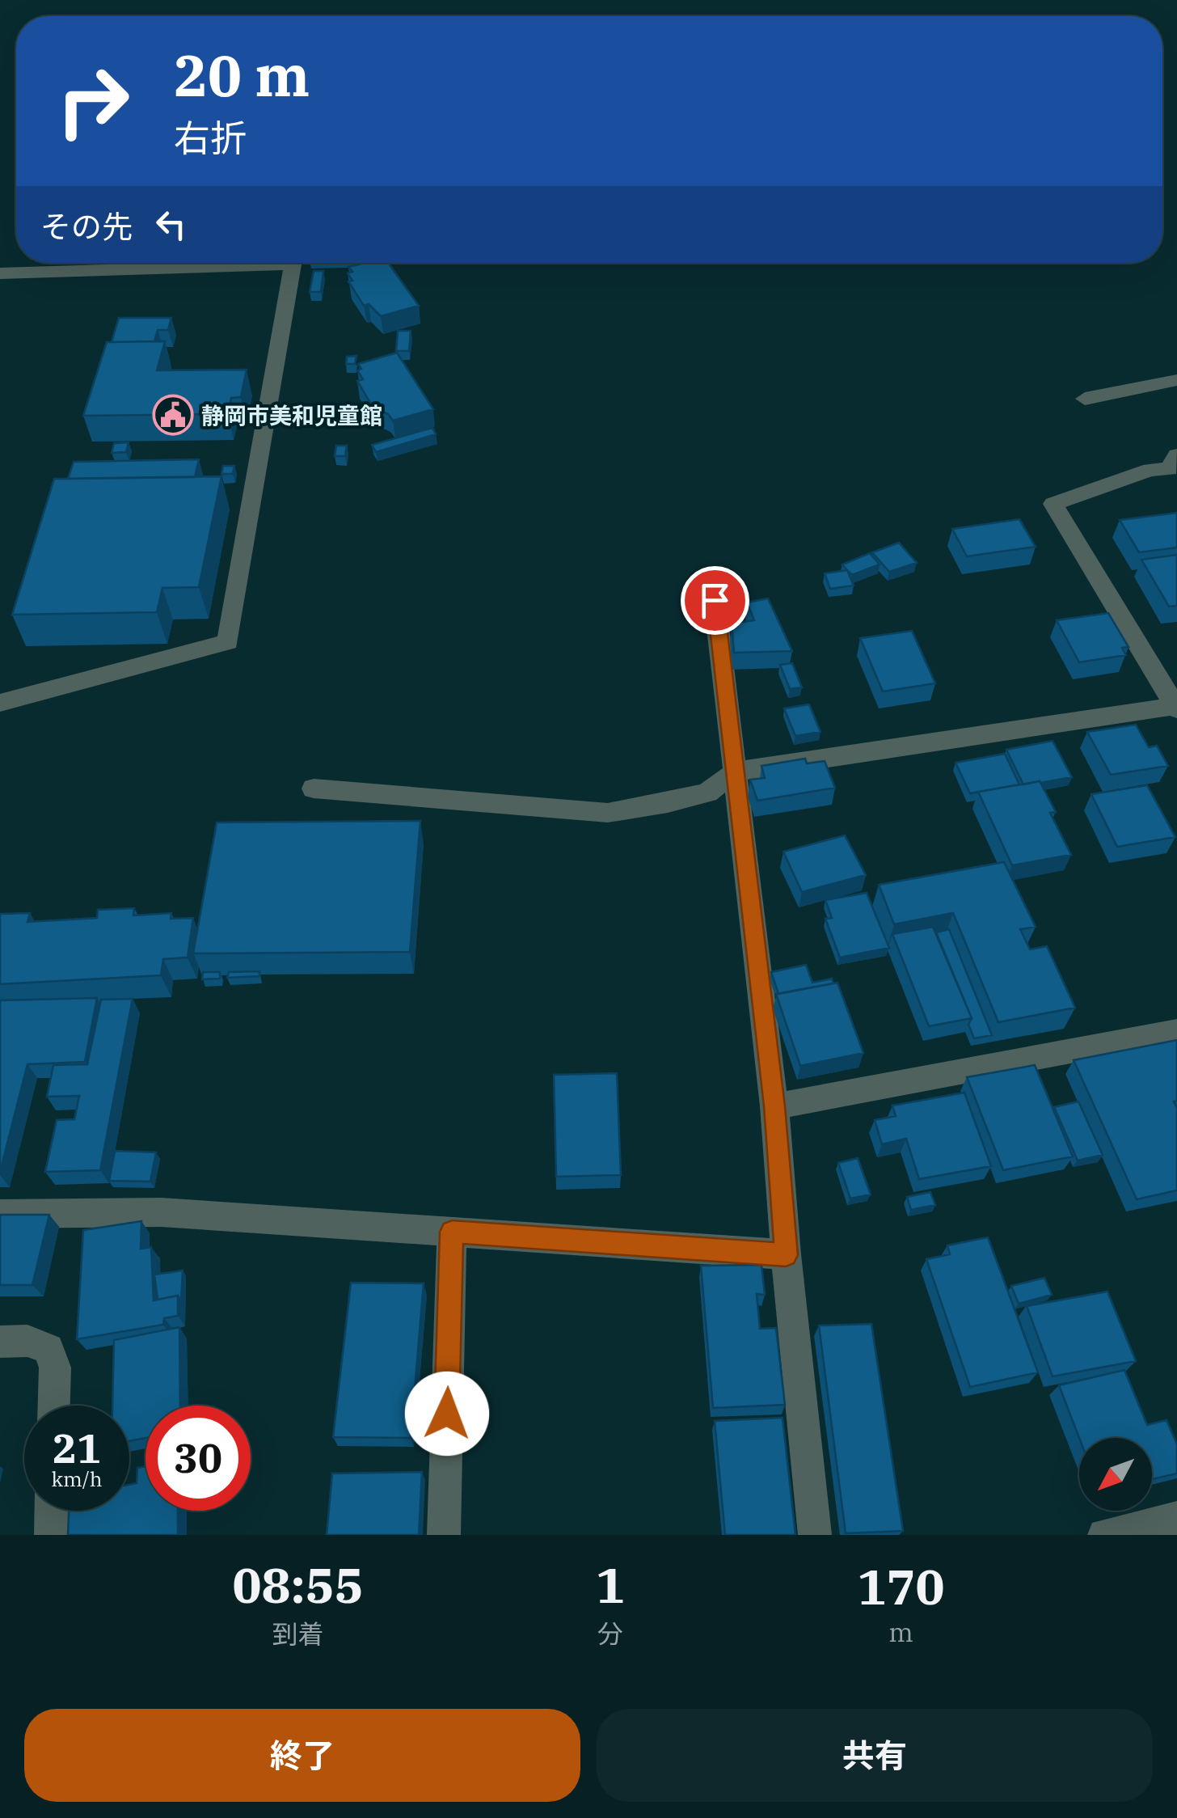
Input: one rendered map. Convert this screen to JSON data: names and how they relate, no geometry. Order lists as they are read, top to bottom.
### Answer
{
  "places": {
    "public building": ["静岡市美和児童館"]
  },
  "north": "bottom left",
  "page": {
    "turn": ["20 m", "右折"],
    "then": "その先",
    "speed": "21 km/h",
    "limit": "30",
    "eta": [
      "08:55",
      "到着",
      "1",
      "分",
      "170",
      "m"
    ],
    "buttons": ["終了", "共有"]
  }
}
